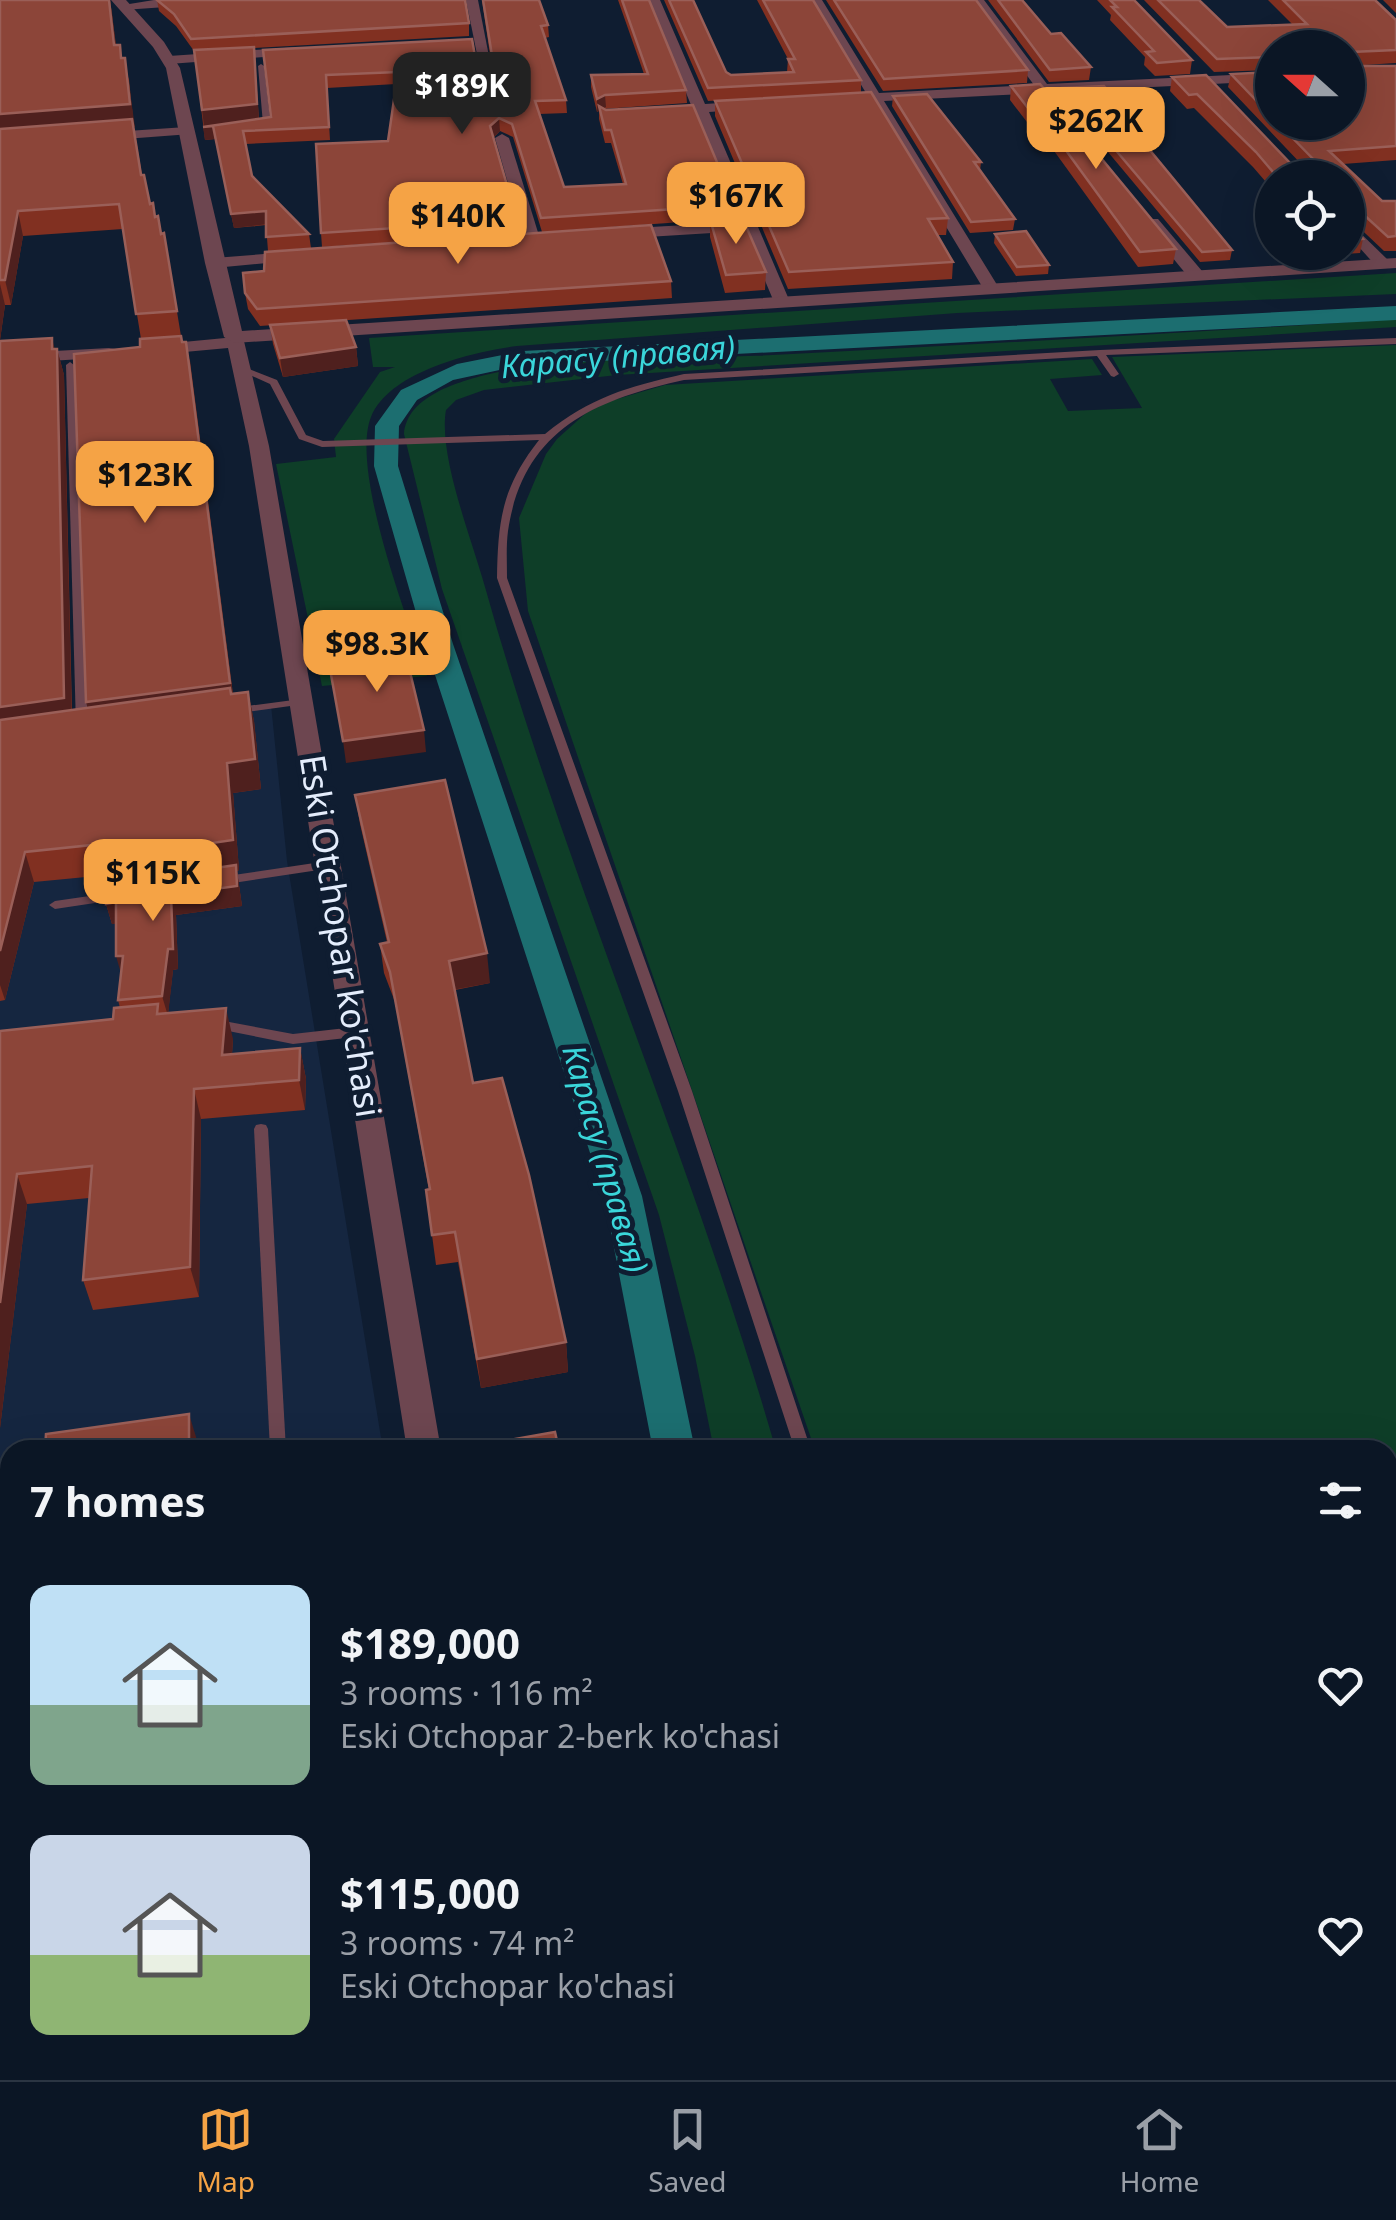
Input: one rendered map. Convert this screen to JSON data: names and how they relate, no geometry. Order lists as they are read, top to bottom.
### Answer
{
  "streets": {
    "street": ["Eski Otchopar ko'chasi"]
  },
  "water": ["Карасу (правая)"],
  "north": "left",
  "page": {
    "price": [
      "$189K",
      "$262K",
      "$167K",
      "$140K",
      "$123K",
      "$98.3K",
      "$115K"
    ],
    "heading": "7 homes",
    "list": [
      {
        "name": "$189,000",
        "note": "3 rooms · 116 m² · Eski Otchopar 2-berk ko'chasi"
      },
      {
        "name": "$115,000",
        "note": "3 rooms · 74 m² · Eski Otchopar ko'chasi"
      }
    ],
    "tabs": ["Map", "Saved", "Home"]
  }
}
